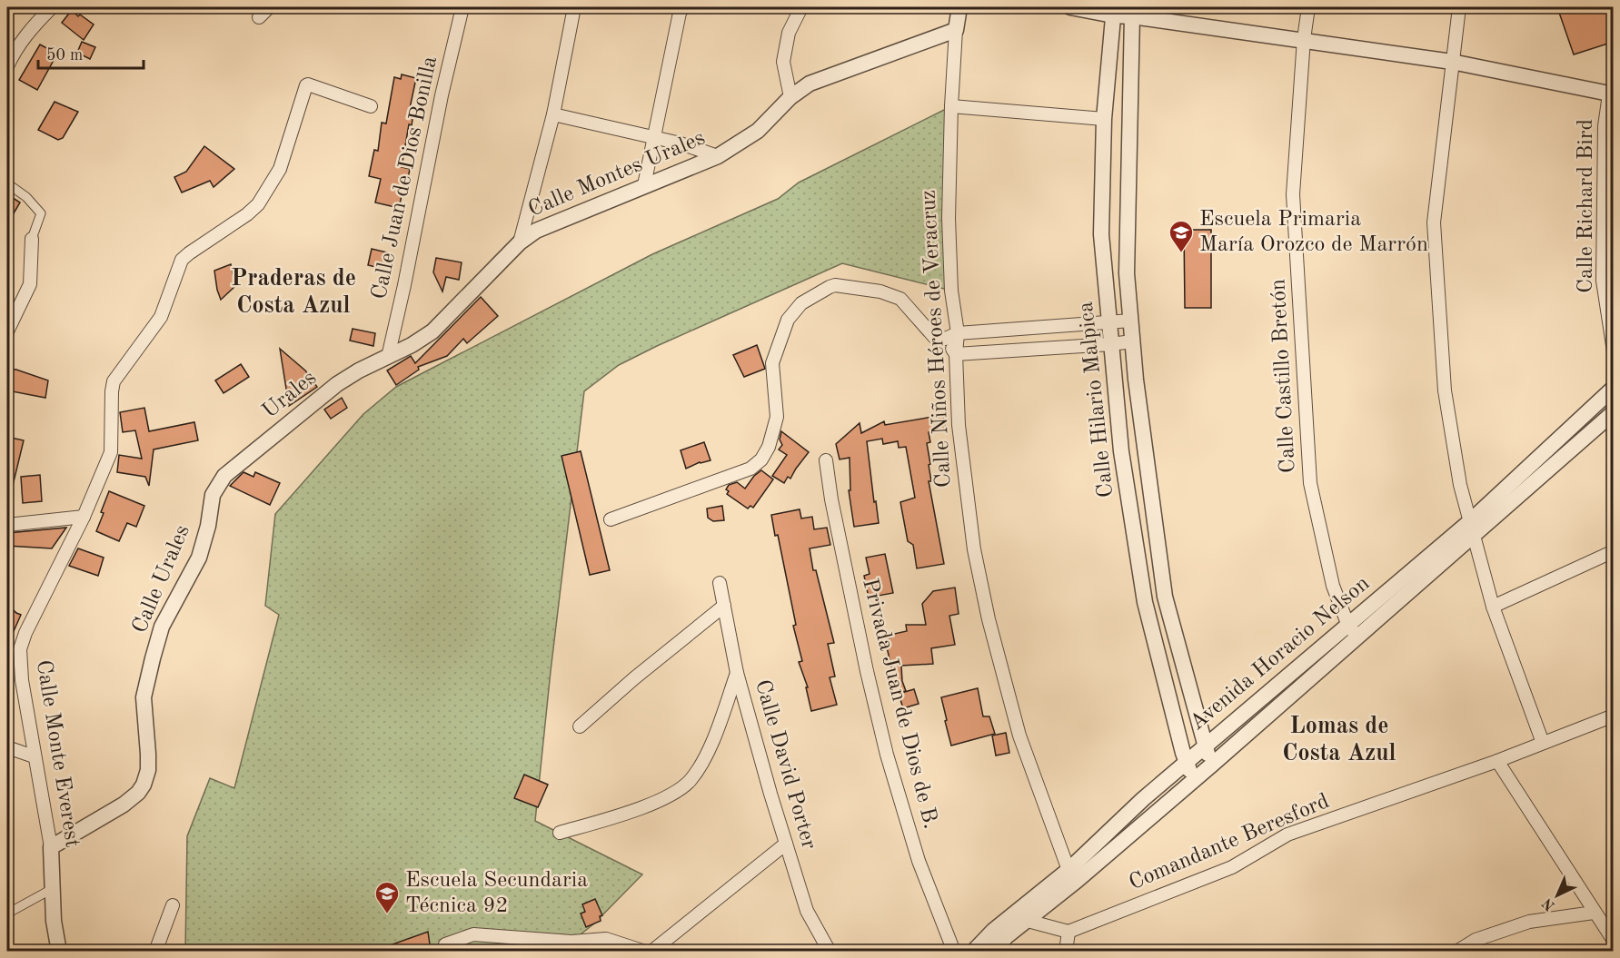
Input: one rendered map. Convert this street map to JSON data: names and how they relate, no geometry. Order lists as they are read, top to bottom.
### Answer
{
  "streets": {
    "street": [
      "Calle Montes Urales",
      "Calle Juan de Dios Bonilla",
      "Calle Richard Bird",
      "Calle Niños Héroes de Veracruz",
      "Calle Castillo Bretón",
      "Urales",
      "Calle Hilario Malpica",
      "Calle Urales",
      "Avenida Horacio Nelson",
      "Privada Juan de Dios de B.",
      "Calle Monte Everest",
      "Calle David Porter",
      "Comandante Beresford"
    ]
  },
  "crossings": [
    ["Calle Montes Urales", "Calle Juan de Dios Bonilla"],
    ["Calle Montes Urales", "Calle Niños Héroes de Veracruz"],
    ["Calle Montes Urales", "Urales"],
    ["Calle Juan de Dios Bonilla", "Urales"],
    ["Calle Niños Héroes de Veracruz", "Avenida Horacio Nelson"],
    ["Calle Castillo Bretón", "Avenida Horacio Nelson"],
    ["Urales", "Calle Urales"],
    ["Calle Hilario Malpica", "Avenida Horacio Nelson"],
    ["Calle Urales", "Calle Monte Everest"]
  ],
  "districts": ["Praderas de Costa Azul", "Lomas de Costa Azul"],
  "places": {
    "school or university": ["Escuela Primaria María Orozco de Marrón", "Escuela Secundaria Técnica 92"]
  },
  "scale_bar": "50 m",
  "north": "bottom left"
}
